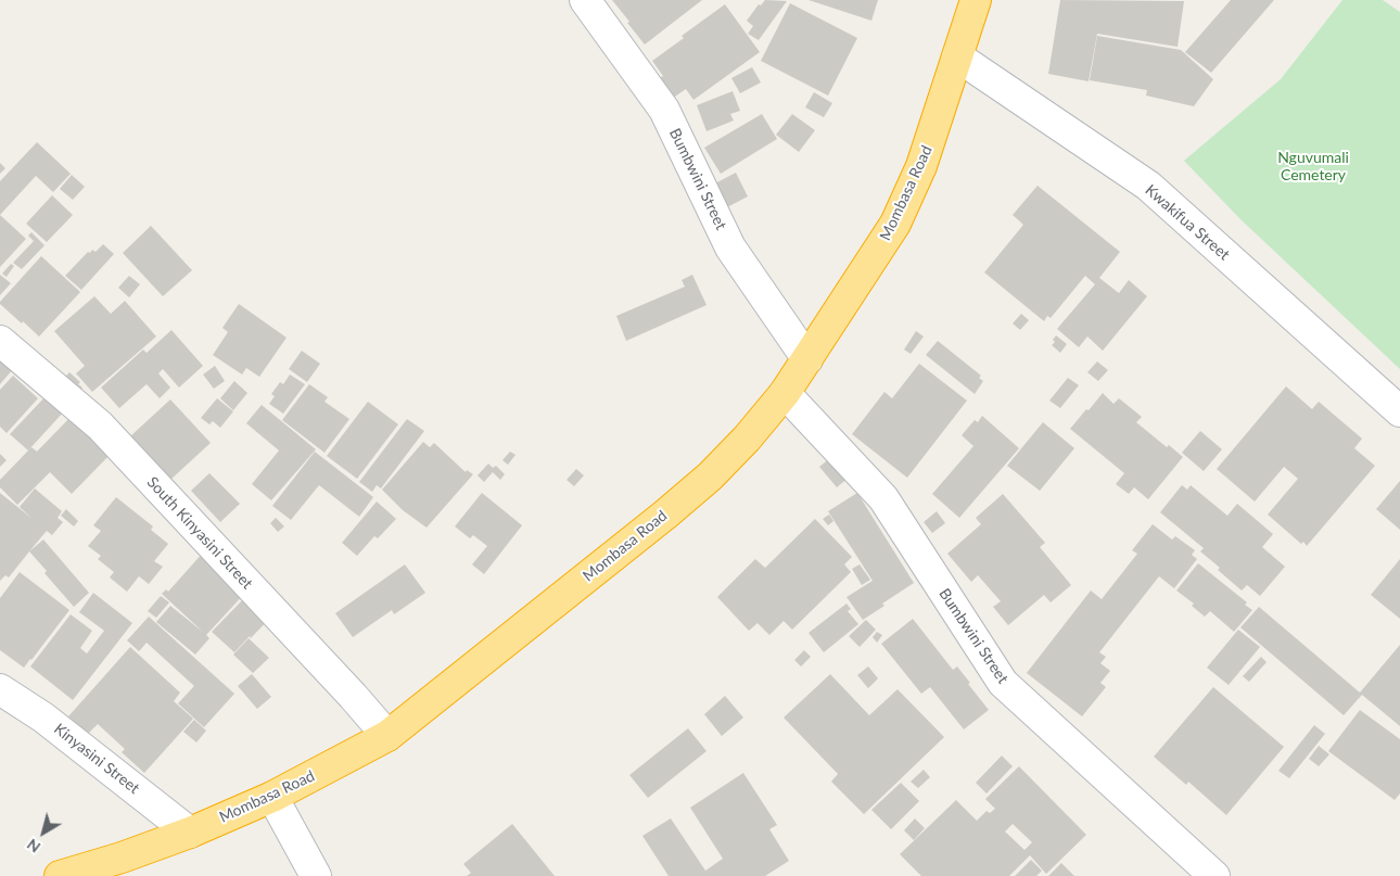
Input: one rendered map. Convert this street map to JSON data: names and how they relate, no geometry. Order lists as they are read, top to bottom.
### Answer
{
  "streets": {
    "highway": ["Mombasa Road"],
    "street": [
      "Bumbwini Street",
      "Kwakifua Street",
      "South Kinyasini Street",
      "Kinyasini Street"
    ]
  },
  "crossings": [
    ["Bumbwini Street", "Mombasa Road"],
    ["Mombasa Road", "Kwakifua Street"],
    ["Mombasa Road", "South Kinyasini Street"],
    ["Mombasa Road", "Kinyasini Street"]
  ],
  "parks": ["Nguvumali Cemetery"],
  "north": "bottom left"
}
